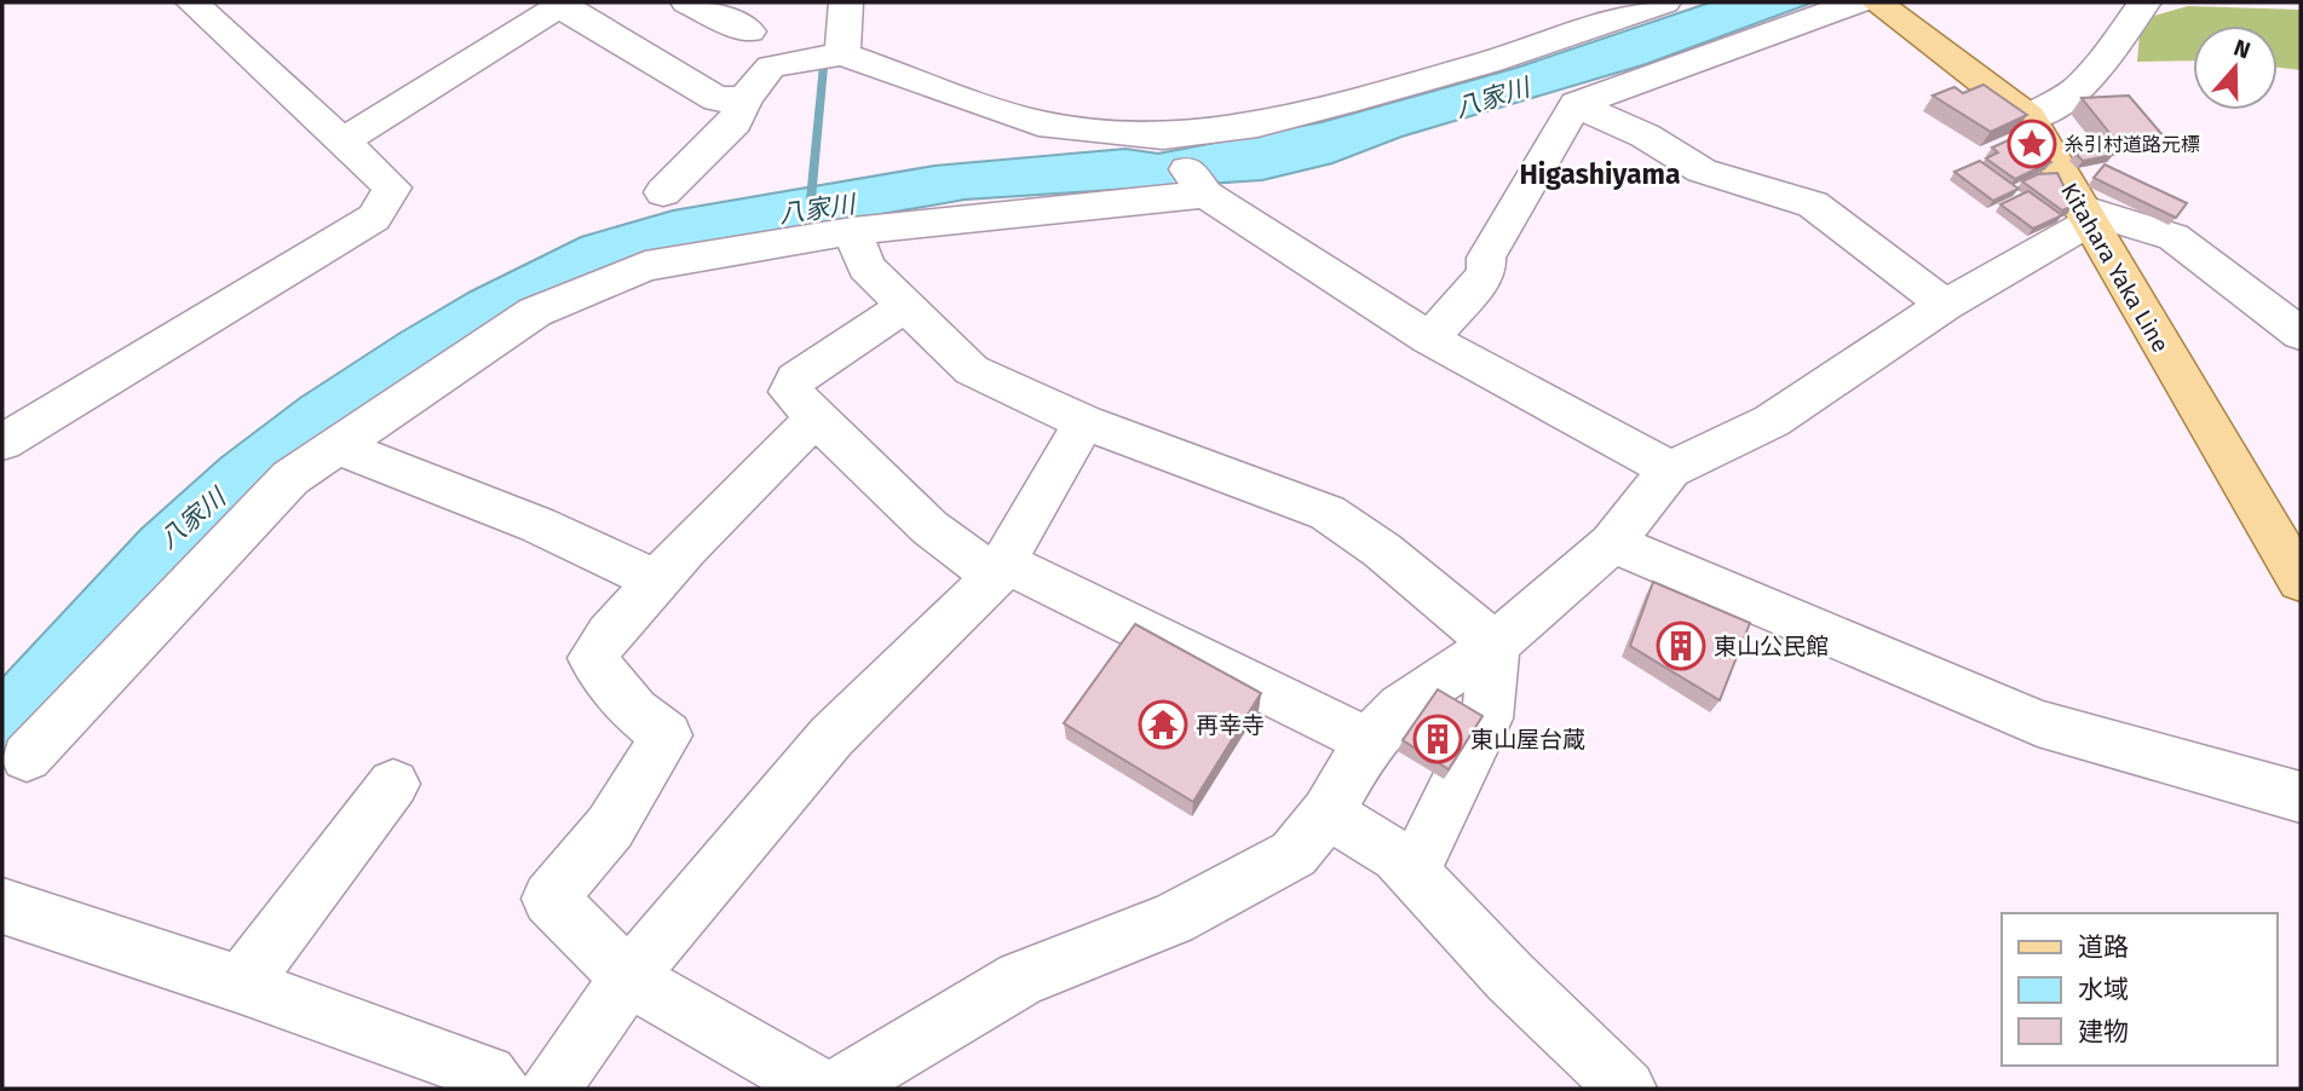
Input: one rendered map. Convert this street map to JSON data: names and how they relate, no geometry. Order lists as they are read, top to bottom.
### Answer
{
  "streets": {
    "main road": ["Kitahara Yaka Line"]
  },
  "districts": ["Higashiyama"],
  "water": ["八家川"],
  "places": {
    "place": ["糸引村道路元標"],
    "building": ["東山公民館", "東山屋台蔵"],
    "temple": ["再幸寺"]
  },
  "legend": ["道路", "水域", "建物"],
  "north": "top"
}
